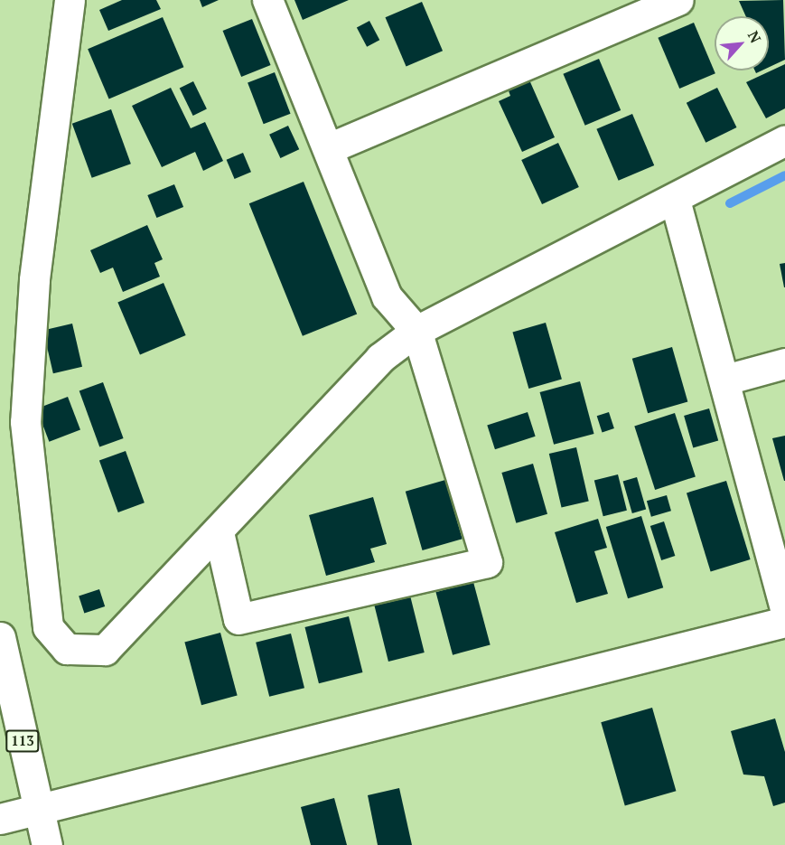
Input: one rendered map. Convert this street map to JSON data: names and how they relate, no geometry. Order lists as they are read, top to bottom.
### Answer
{
  "streets": {
    "main road": ["113"]
  },
  "north": "top right"
}
